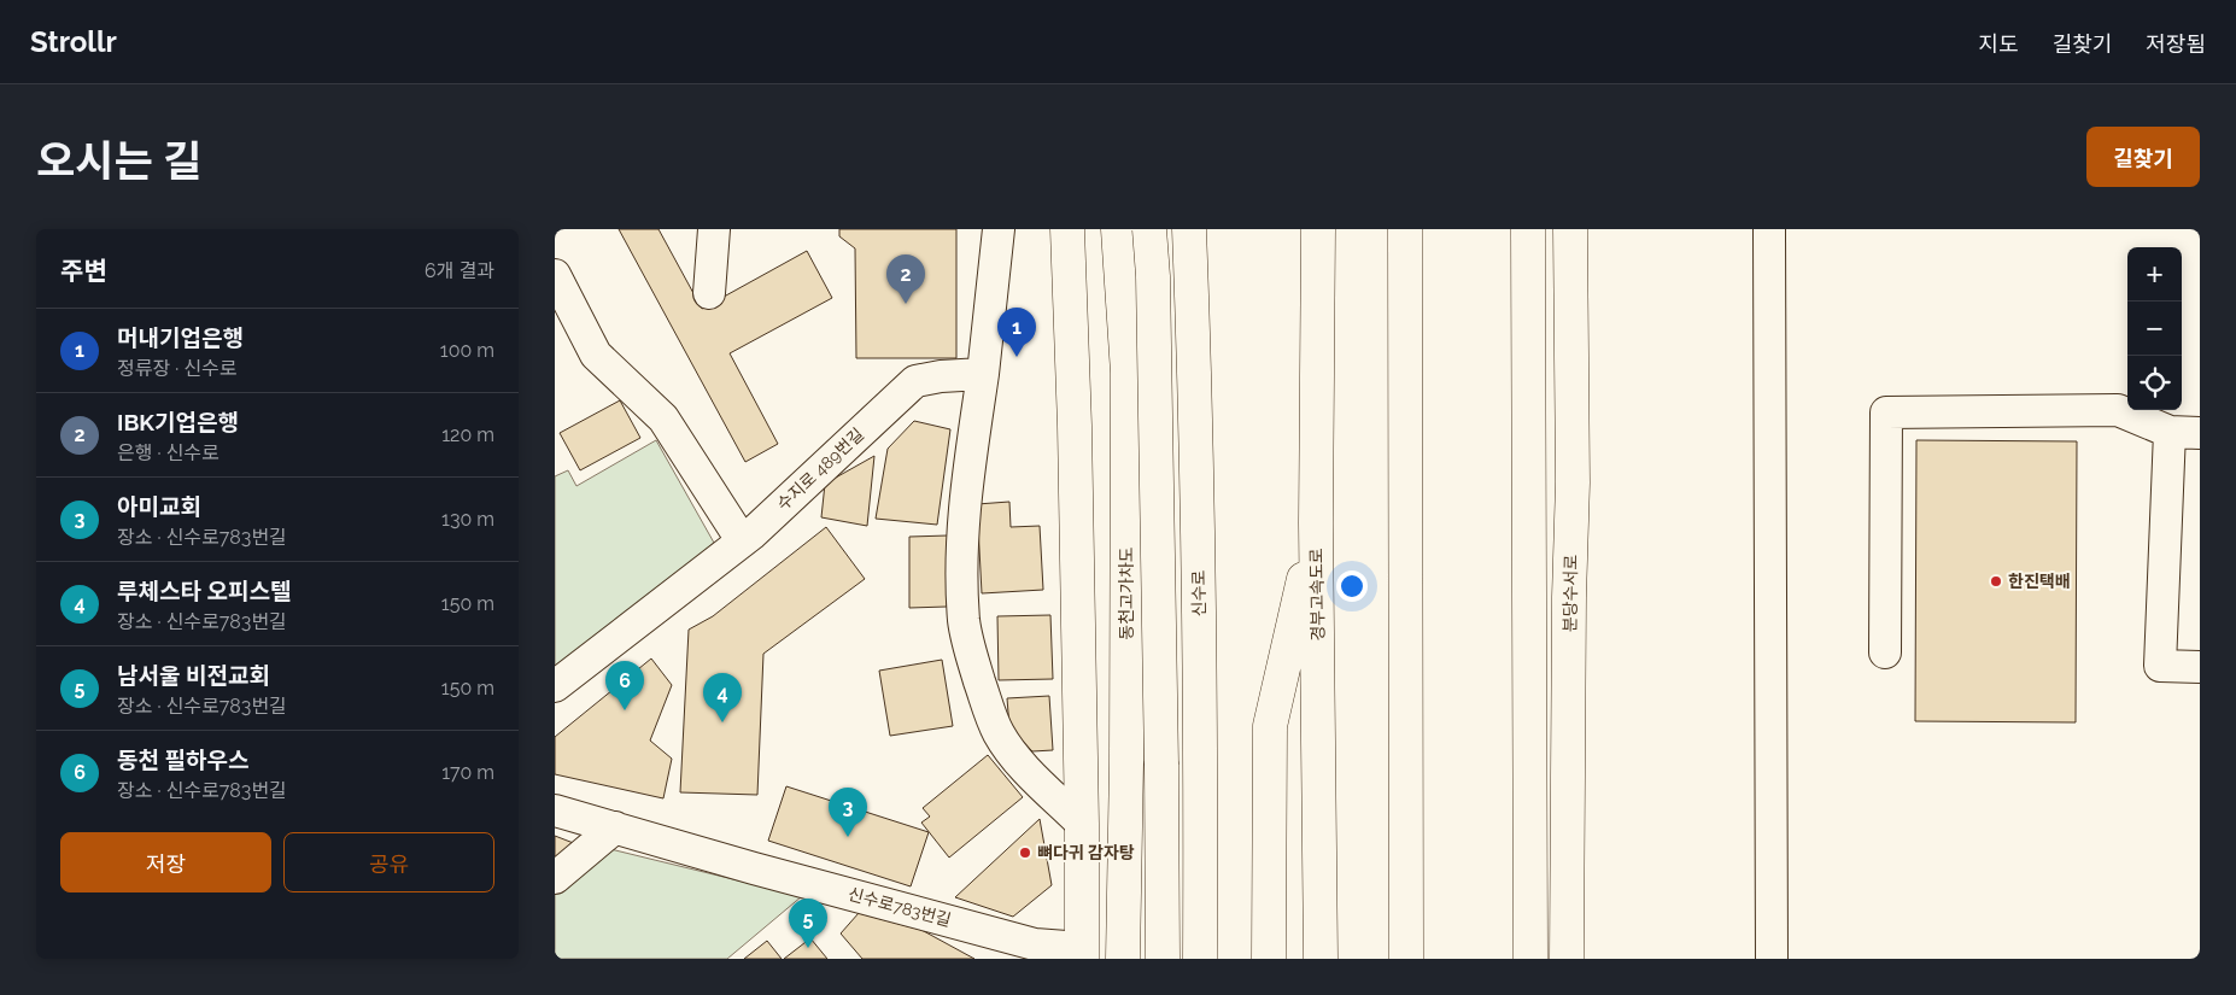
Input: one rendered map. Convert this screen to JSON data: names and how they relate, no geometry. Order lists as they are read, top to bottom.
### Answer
{
  "streets": {
    "main road": [
      "동천고가차도",
      "신수로",
      "분당수서로",
      "경부고속도로"
    ],
    "street": ["수지로 489번길", "신수로783번길"]
  },
  "places": ["한진택배", "뼈다귀 감자탕"],
  "page": {
    "header": "Strollr",
    "nav": ["지도", "길찾기", "저장됨"],
    "title": "오시는 길",
    "buttons": [
      "길찾기",
      ["저장", "공유"]
    ],
    "heading": ["주변", "6개 결과"],
    "map_buttons": ["+", "−"],
    "pins": [
      "2",
      "1",
      "6",
      "4",
      "3",
      "5"
    ],
    "list": [
      {
        "mark": "1",
        "name": "머내기업은행",
        "note": "정류장 · 신수로",
        "value": "100 m"
      },
      {
        "mark": "2",
        "name": "IBK기업은행",
        "note": "은행 · 신수로",
        "value": "120 m"
      },
      {
        "mark": "3",
        "name": "아미교회",
        "note": "장소 · 신수로783번길",
        "value": "130 m"
      },
      {
        "mark": "4",
        "name": "루체스타 오피스텔",
        "note": "장소 · 신수로783번길",
        "value": "150 m"
      },
      {
        "mark": "5",
        "name": "남서울 비전교회",
        "note": "장소 · 신수로783번길",
        "value": "150 m"
      },
      {
        "mark": "6",
        "name": "동천 필하우스",
        "note": "장소 · 신수로783번길",
        "value": "170 m"
      }
    ]
  }
}
